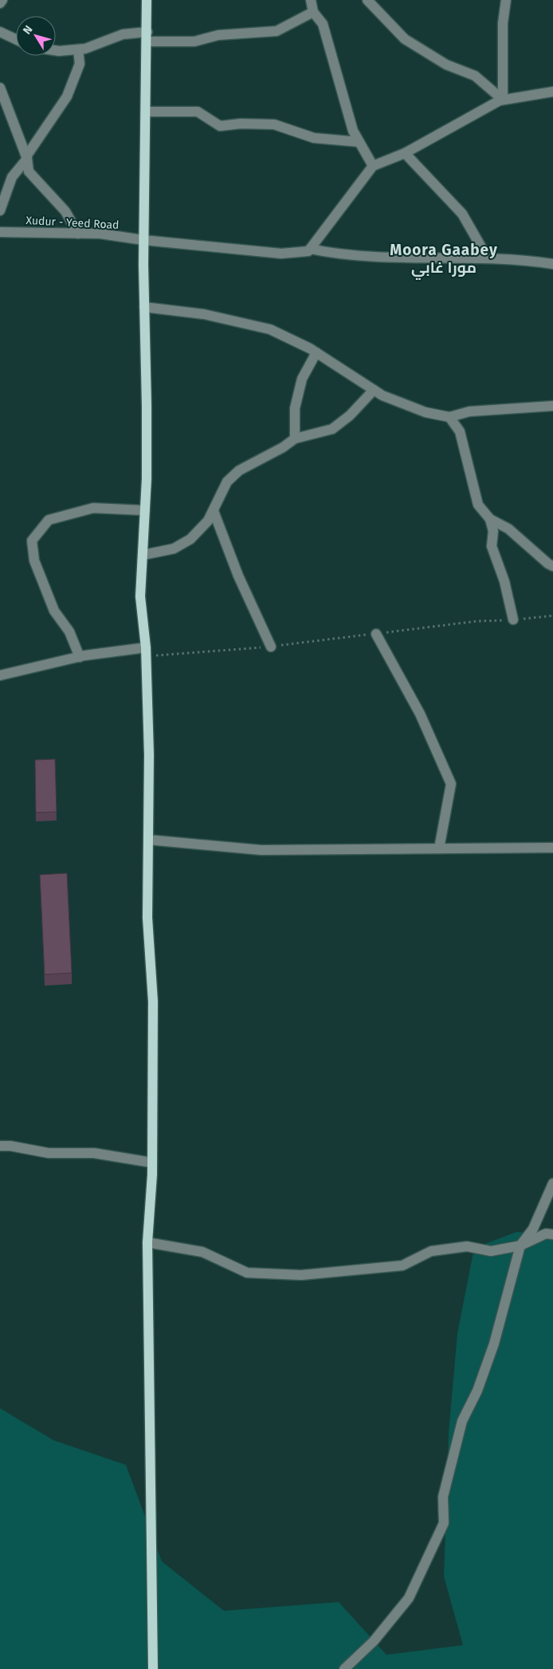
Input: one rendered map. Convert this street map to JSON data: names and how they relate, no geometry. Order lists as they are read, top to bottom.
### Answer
{
  "streets": {
    "street": ["Xudur - Yeed Road"]
  },
  "districts": ["Moora Gaabey مورا غابي"],
  "north": "top left"
}
